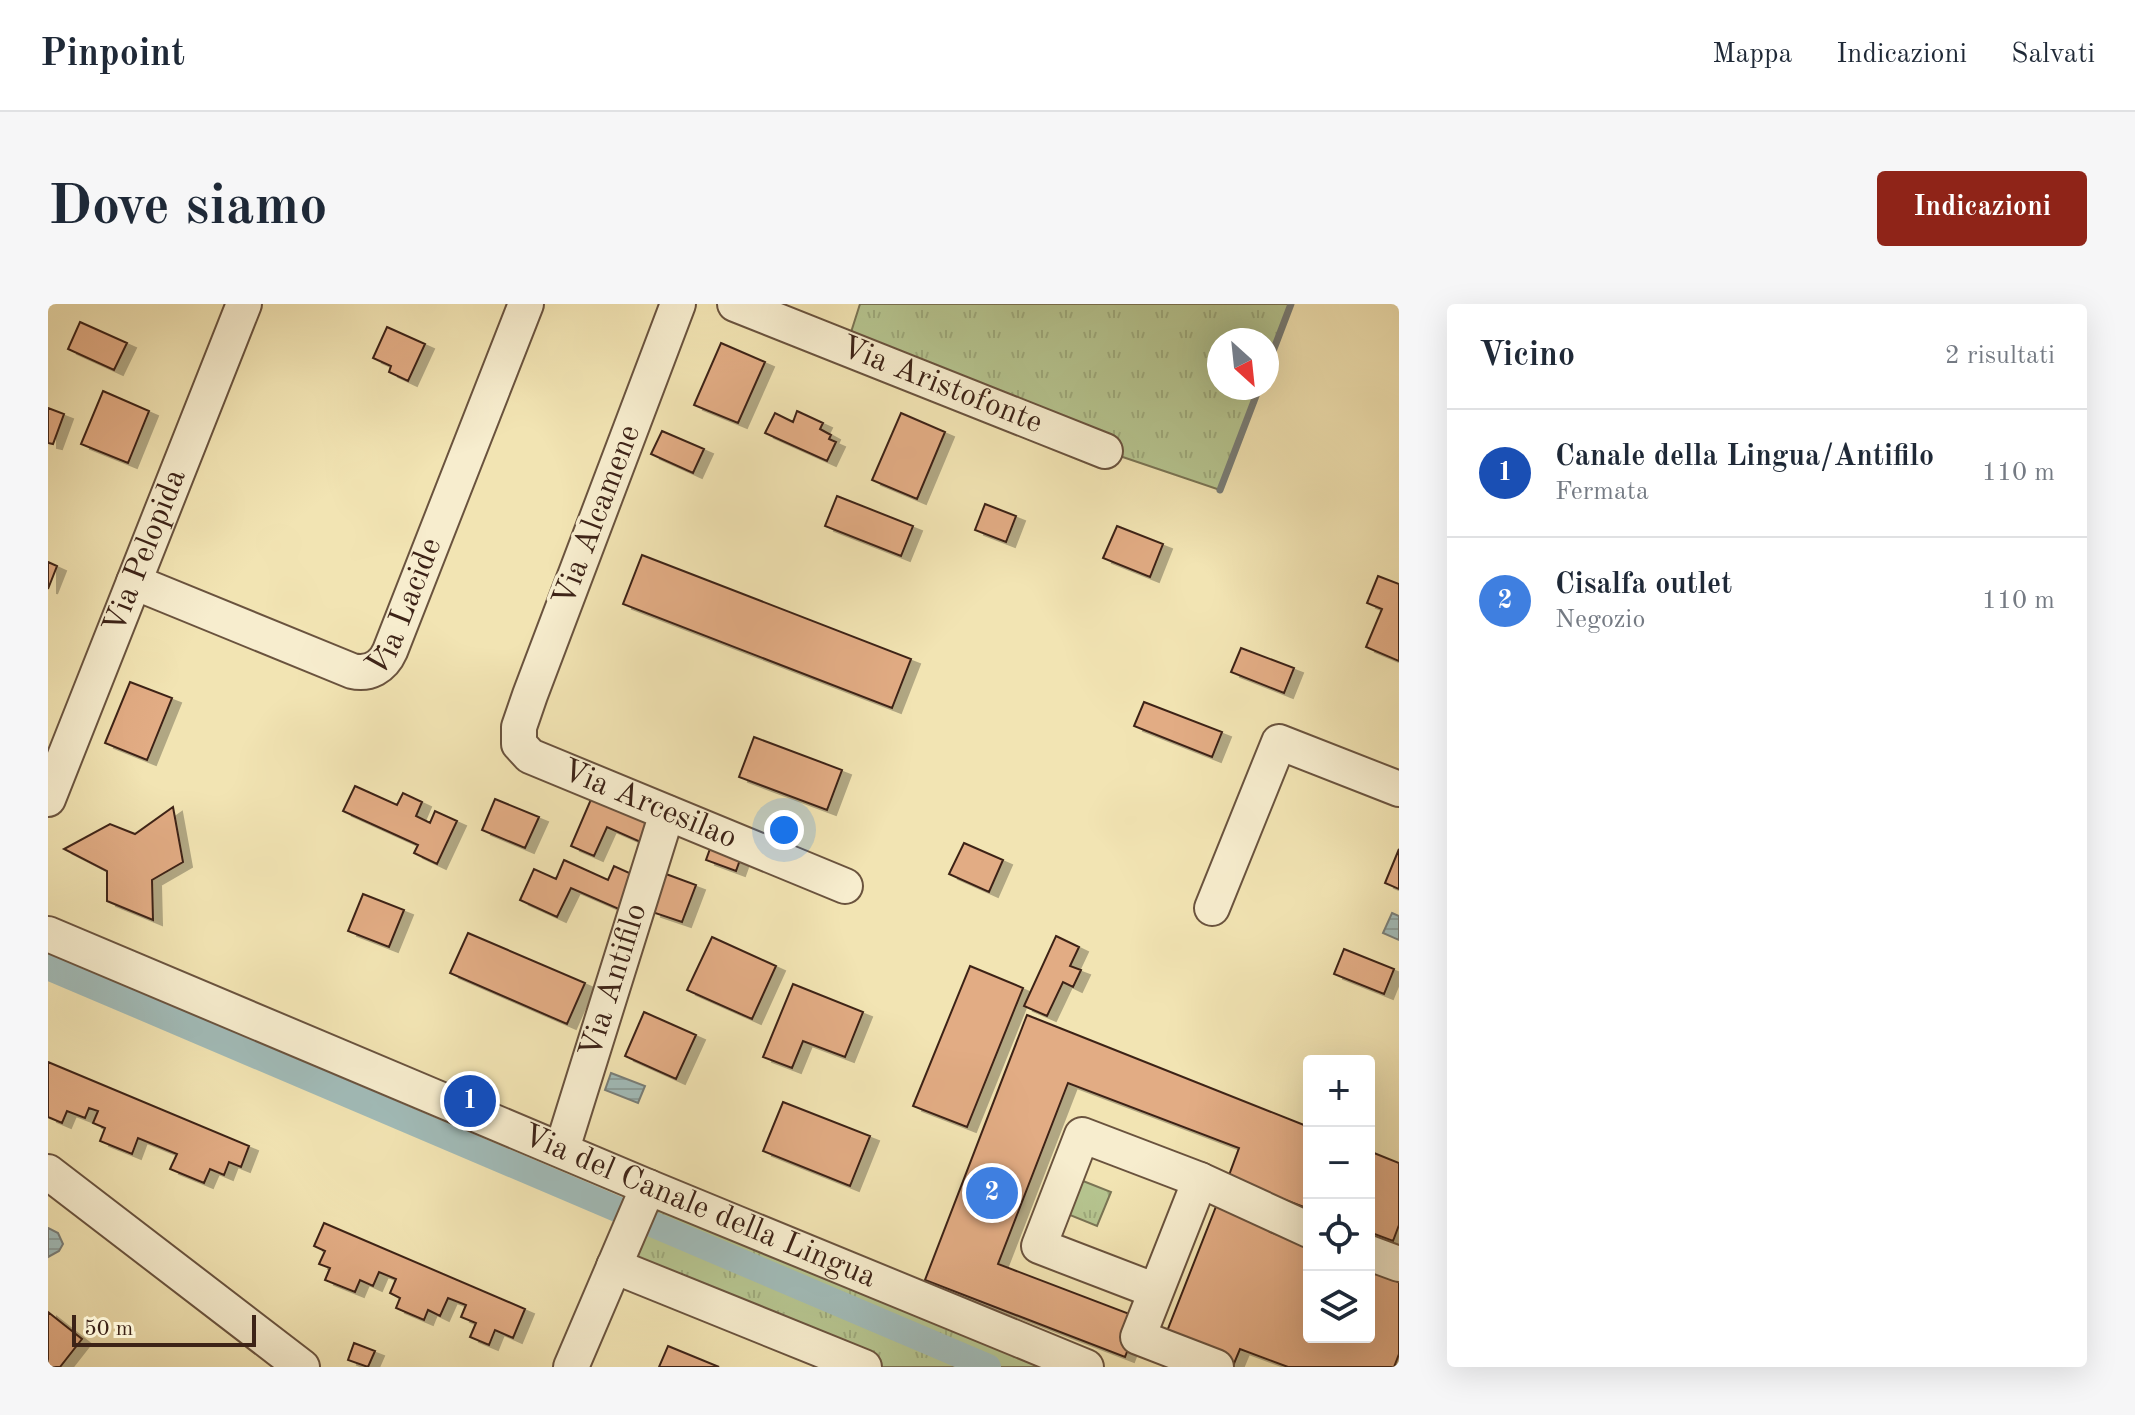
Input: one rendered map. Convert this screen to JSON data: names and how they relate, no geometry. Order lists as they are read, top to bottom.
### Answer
{
  "streets": {
    "street": [
      "Via Aristofonte",
      "Via Alcamene",
      "Via Pelopida",
      "Via Lacide",
      "Via Arcesilao",
      "Via Antifilo",
      "Via del Canale della Lingua"
    ]
  },
  "crossings": [
    ["Via Alcamene", "Via Arcesilao"],
    ["Via Pelopida", "Via Lacide"],
    ["Via Arcesilao", "Via Antifilo"],
    ["Via Antifilo", "Via del Canale della Lingua"]
  ],
  "scale_bar": "50 m",
  "north": "bottom right",
  "page": {
    "header": "Pinpoint",
    "nav": ["Mappa", "Indicazioni", "Salvati"],
    "buttons": "Indicazioni",
    "title": "Dove siamo",
    "heading": ["Vicino", "2 risultati"],
    "list": [
      {
        "mark": "1",
        "name": "Canale della Lingua/Antifilo",
        "note": "Fermata",
        "value": "110 m"
      },
      {
        "mark": "2",
        "name": "Cisalfa outlet",
        "note": "Negozio",
        "value": "110 m"
      }
    ],
    "map_buttons": ["+", "−"],
    "pins": ["1", "2"],
    "scale": "50 m"
  }
}
